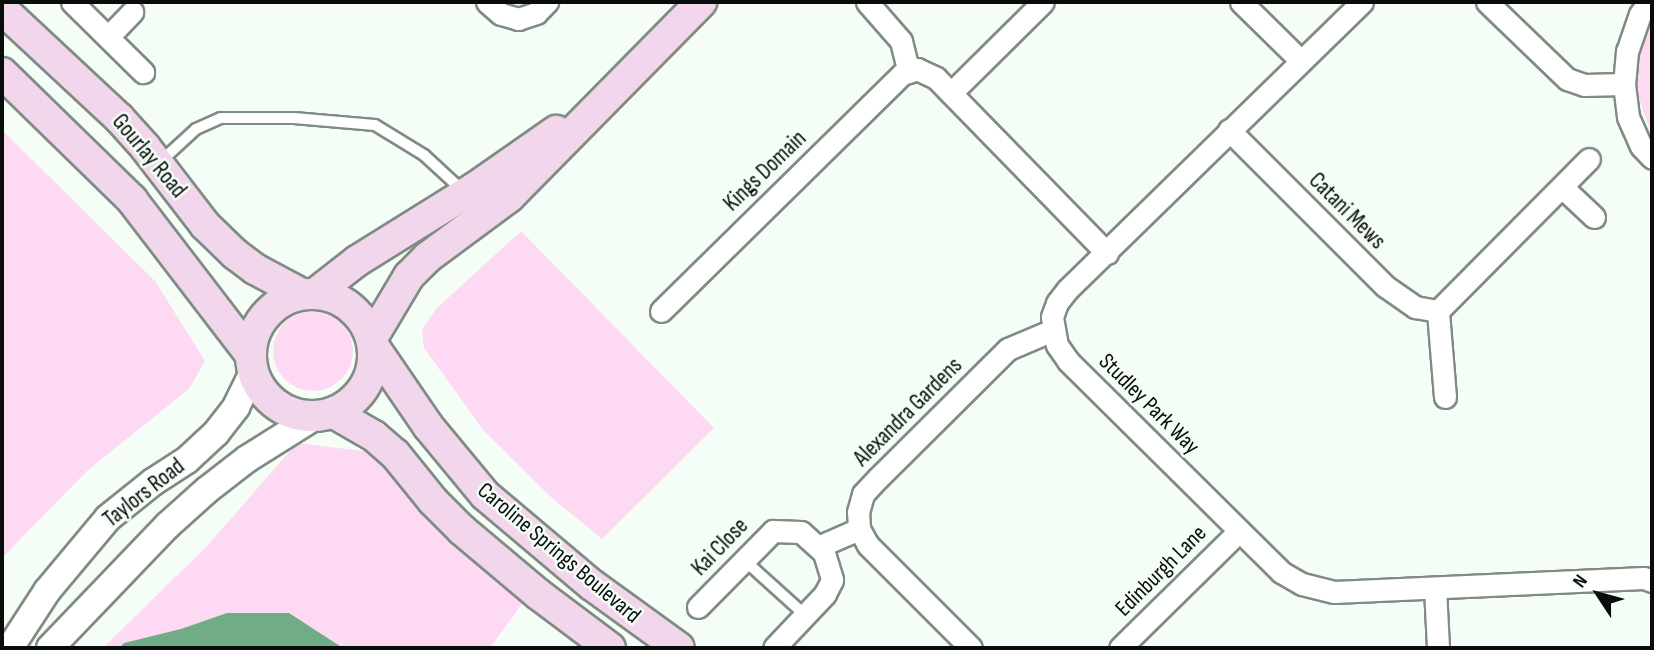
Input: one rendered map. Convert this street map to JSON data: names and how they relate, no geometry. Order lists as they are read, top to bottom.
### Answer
{
  "streets": {
    "main road": ["Gourlay Road", "Caroline Springs Boulevard"],
    "street": [
      "Kings Domain",
      "Catani Mews",
      "Studley Park Way",
      "Alexandra Gardens",
      "Taylors Road",
      "Kai Close",
      "Edinburgh Lane"
    ]
  },
  "crossings": [
    ["Gourlay Road", "Taylors Road"],
    ["Gourlay Road", "Caroline Springs Boulevard"],
    ["Studley Park Way", "Alexandra Gardens"],
    ["Studley Park Way", "Edinburgh Lane"],
    ["Taylors Road", "Caroline Springs Boulevard"]
  ],
  "north": "top left"
}
